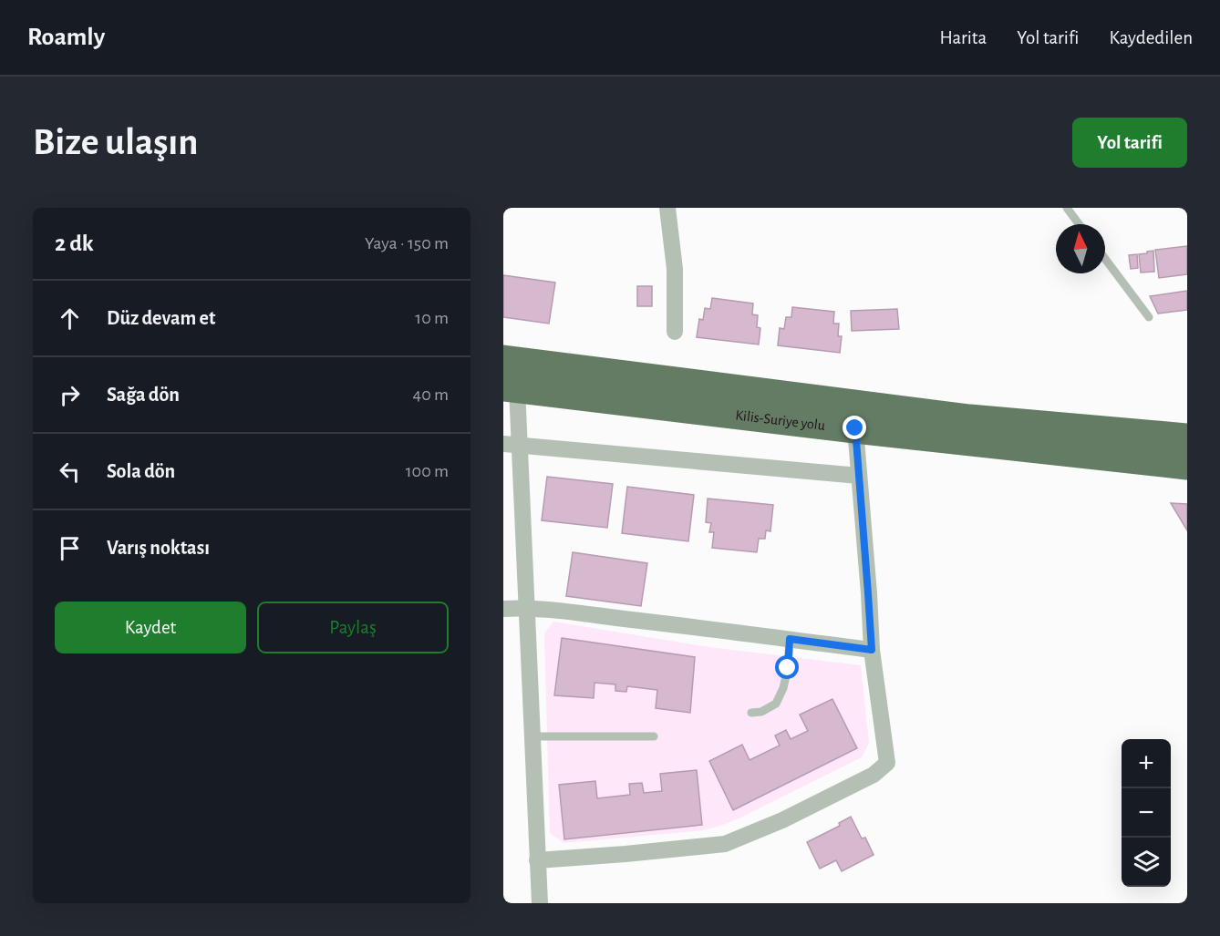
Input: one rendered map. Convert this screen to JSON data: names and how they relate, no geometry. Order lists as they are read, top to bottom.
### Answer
{
  "streets": {
    "highway": ["Kilis-Suriye yolu"]
  },
  "north": "top",
  "page": {
    "header": "Roamly",
    "nav": ["Harita", "Yol tarifi", "Kaydedilen"],
    "buttons": [
      "Yol tarifi",
      ["Kaydet", "Paylaş"]
    ],
    "title": "Bize ulaşın",
    "heading": ["2 dk", "Yaya · 150 m"],
    "list": [
      ["Düz devam et", "10 m"],
      ["Sağa dön", "40 m"],
      ["Sola dön", "100 m"],
      "Varış noktası"
    ],
    "map_buttons": ["+", "−"]
  }
}
